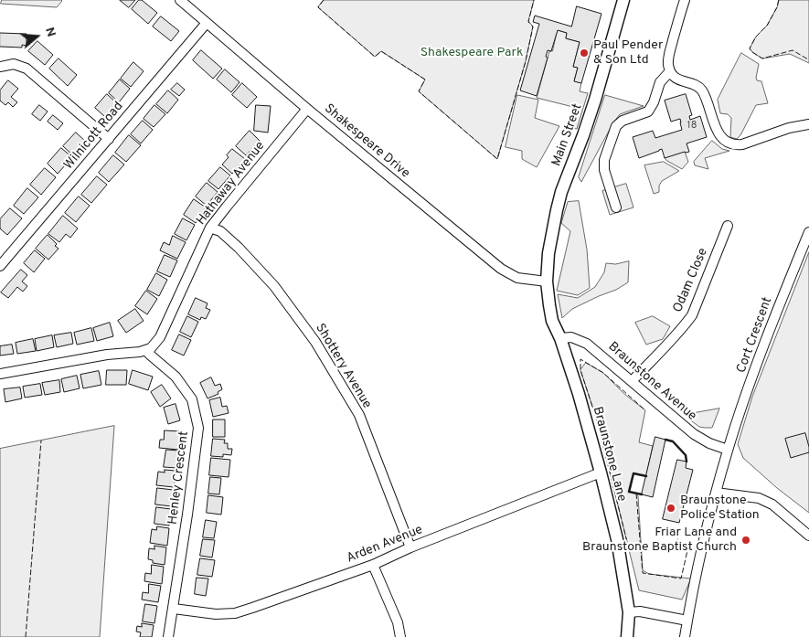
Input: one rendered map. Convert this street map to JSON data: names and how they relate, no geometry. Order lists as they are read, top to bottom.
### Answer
{
  "streets": {
    "street": [
      "Main Street",
      "Wilnicott Road",
      "Shakespeare Drive",
      "Hathaway Avenue",
      "Odam Close",
      "Cort Crescent",
      "Shottery Avenue",
      "Braunstone Avenue",
      "Braunstone Lane",
      "Henley Crescent",
      "Arden Avenue"
    ]
  },
  "crossings": [
    ["Main Street", "Shakespeare Drive"],
    ["Main Street", "Braunstone Lane"],
    ["Wilnicott Road", "Shakespeare Drive"],
    ["Shakespeare Drive", "Hathaway Avenue"],
    ["Shakespeare Drive", "Braunstone Lane"],
    ["Hathaway Avenue", "Shottery Avenue"],
    ["Hathaway Avenue", "Henley Crescent"],
    ["Odam Close", "Braunstone Avenue"],
    ["Cort Crescent", "Braunstone Avenue"],
    ["Shottery Avenue", "Arden Avenue"],
    ["Braunstone Avenue", "Braunstone Lane"],
    ["Braunstone Lane", "Arden Avenue"],
    ["Henley Crescent", "Arden Avenue"]
  ],
  "parks": ["Shakespeare Park"],
  "places": ["Paul Pender & Son Ltd", "Braunstone Police Station", "Friar Lane and Braunstone Baptist Church"],
  "house_numbers": ["18"],
  "north": "right"
}
